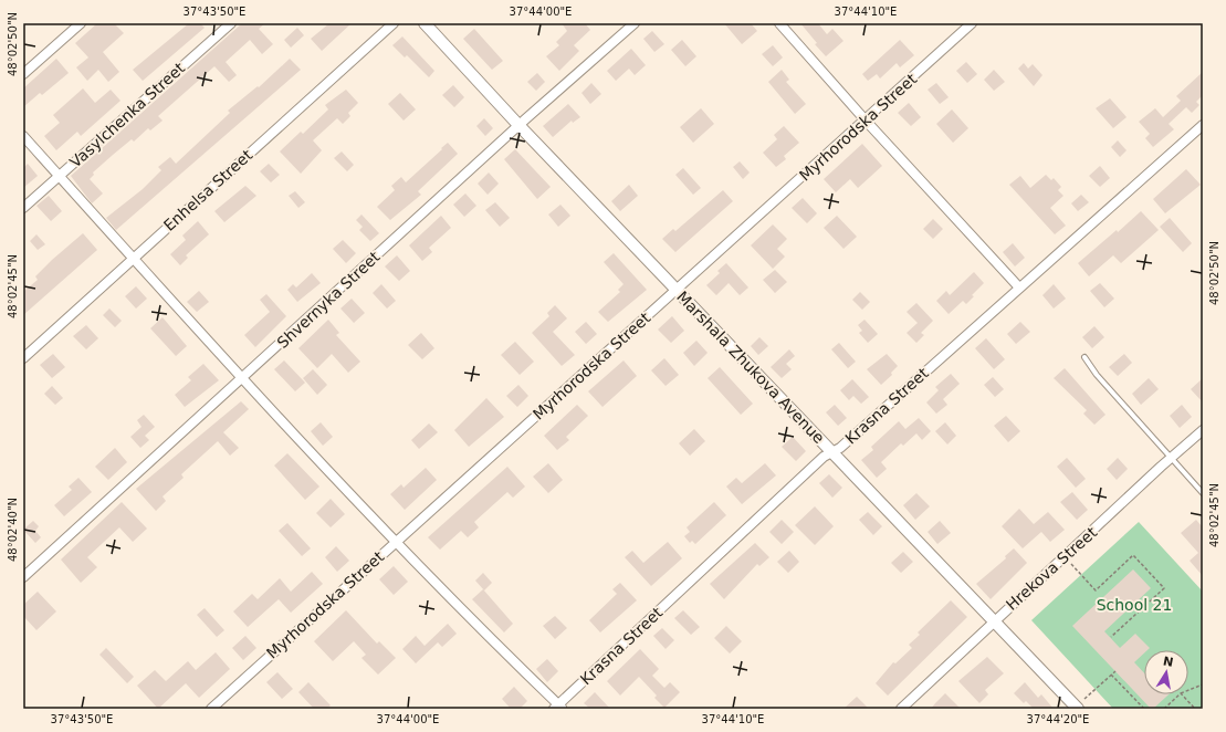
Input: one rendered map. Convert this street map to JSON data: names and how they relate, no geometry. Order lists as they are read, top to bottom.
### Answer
{
  "streets": {
    "street": [
      "Vasylchenka Street",
      "Myrhorodska Street",
      "Enhelsa Street",
      "Shvernyka Street",
      "Marshala Zhukova Avenue",
      "Krasna Street",
      "Hrekova Street"
    ]
  },
  "crossings": [
    ["Myrhorodska Street", "Marshala Zhukova Avenue"],
    ["Shvernyka Street", "Marshala Zhukova Avenue"],
    ["Marshala Zhukova Avenue", "Krasna Street"],
    ["Marshala Zhukova Avenue", "Hrekova Street"]
  ],
  "parks": ["School 21"],
  "north": "top",
  "coordinates": [
    "37°43'50\"E",
    "37°44'00\"E",
    "37°44'10\"E",
    "48°02'50\"N",
    "48°02'45\"N",
    "48°02'40\"N",
    "37°44'20\"E"
  ]
}
